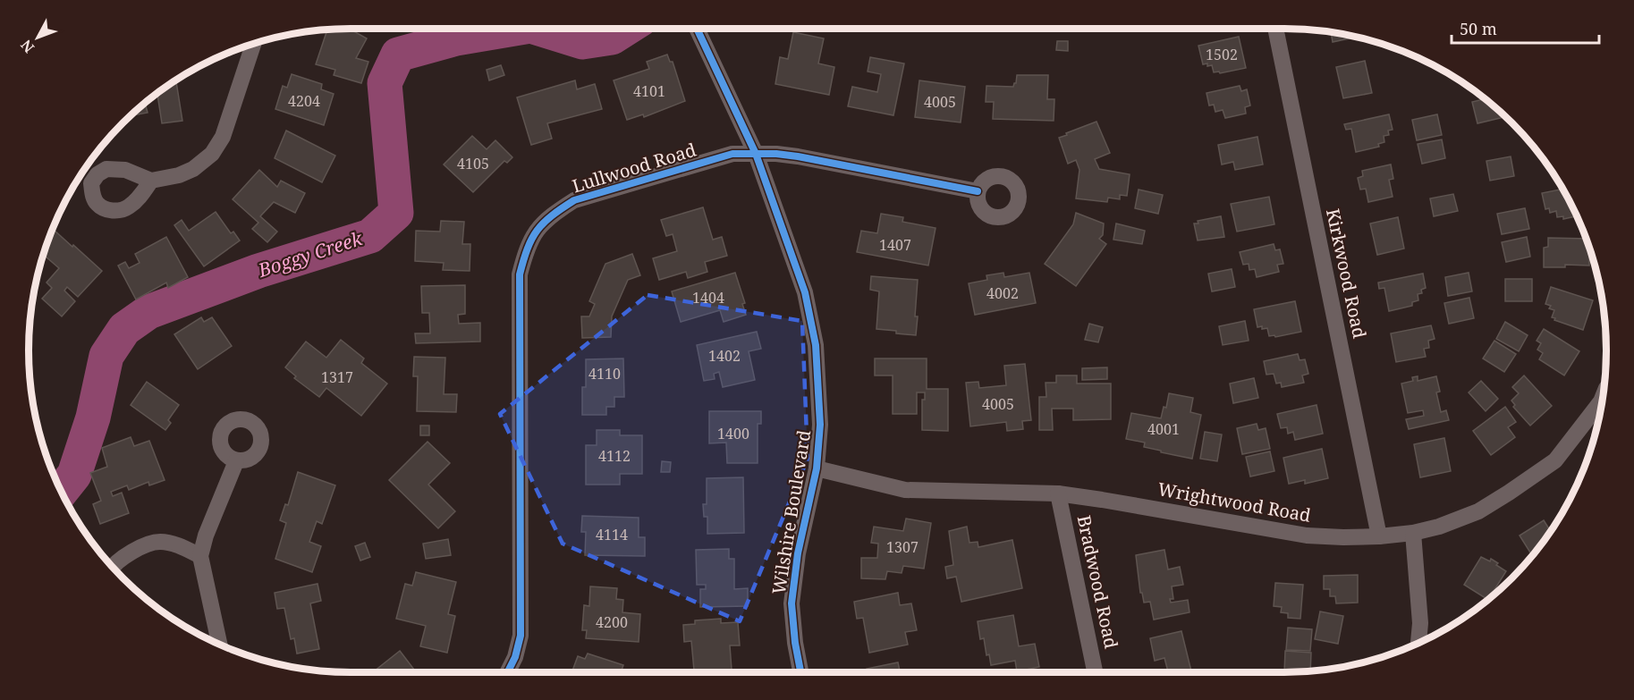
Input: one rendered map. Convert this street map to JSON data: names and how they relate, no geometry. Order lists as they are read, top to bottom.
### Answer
{
  "streets": {
    "street": [
      "Lullwood Road",
      "Kirkwood Road",
      "Wrightwood Road",
      "Wilshire Boulevard",
      "Bradwood Road"
    ]
  },
  "crossings": [
    ["Lullwood Road", "Wilshire Boulevard"],
    ["Kirkwood Road", "Wrightwood Road"],
    ["Wrightwood Road", "Wilshire Boulevard"],
    ["Wrightwood Road", "Bradwood Road"]
  ],
  "water": ["Boggy Creek"],
  "house_numbers": [
    "1502",
    "4101",
    "4204",
    "4005",
    "4105",
    "1407",
    "4002",
    "1404",
    "1402",
    "4110",
    "1317",
    "4005",
    "4001",
    "1400",
    "4112",
    "4114",
    "1307",
    "4200"
  ],
  "scale_bar": "50 m",
  "north": "bottom left"
}
